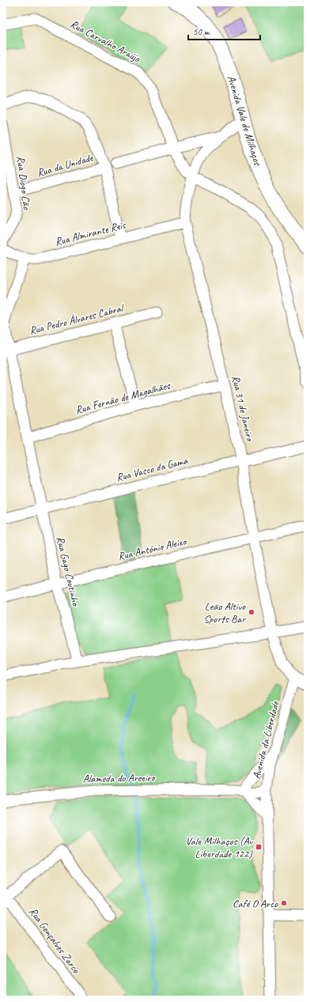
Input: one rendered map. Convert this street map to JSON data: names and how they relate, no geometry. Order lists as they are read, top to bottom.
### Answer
{
  "streets": {
    "street": [
      "Rua Carvalho Araújo",
      "Avenida Vale de Milhaços",
      "Rua da Unidade",
      "Rua Diogo Cão",
      "Rua Almirante Reis",
      "Rua Pedro Álvares Cabral",
      "Rua Fernão de Magalhães",
      "Rua 31 de Janeiro",
      "Rua Vasco da Gama",
      "Rua António Aleixo",
      "Rua Gago Coutinho",
      "Avenida da Liberdade",
      "Alameda do Areeiro",
      "Rua Gonçalves Zarco"
    ]
  },
  "crossings": [
    ["Rua Carvalho Araújo", "Rua 31 de Janeiro"],
    ["Avenida Vale de Milhaços", "Rua 31 de Janeiro"],
    ["Rua da Unidade", "Rua Diogo Cão"],
    ["Rua Almirante Reis", "Rua 31 de Janeiro"],
    ["Rua Almirante Reis", "Rua Gago Coutinho"],
    ["Rua Pedro Álvares Cabral", "Rua Gago Coutinho"],
    ["Rua Fernão de Magalhães", "Rua 31 de Janeiro"],
    ["Rua Fernão de Magalhães", "Rua Gago Coutinho"],
    ["Rua 31 de Janeiro", "Rua Vasco da Gama"],
    ["Rua 31 de Janeiro", "Rua António Aleixo"],
    ["Rua 31 de Janeiro", "Avenida da Liberdade"],
    ["Rua Vasco da Gama", "Rua Gago Coutinho"],
    ["Rua António Aleixo", "Rua Gago Coutinho"],
    ["Avenida da Liberdade", "Alameda do Areeiro"]
  ],
  "places": {
    "other": ["Leão Altivo Sports Bar", "Café O Arco"],
    "transit": ["Vale Milhaços (Av Liberdade 122)"]
  },
  "scale_bar": "50 m"
}
